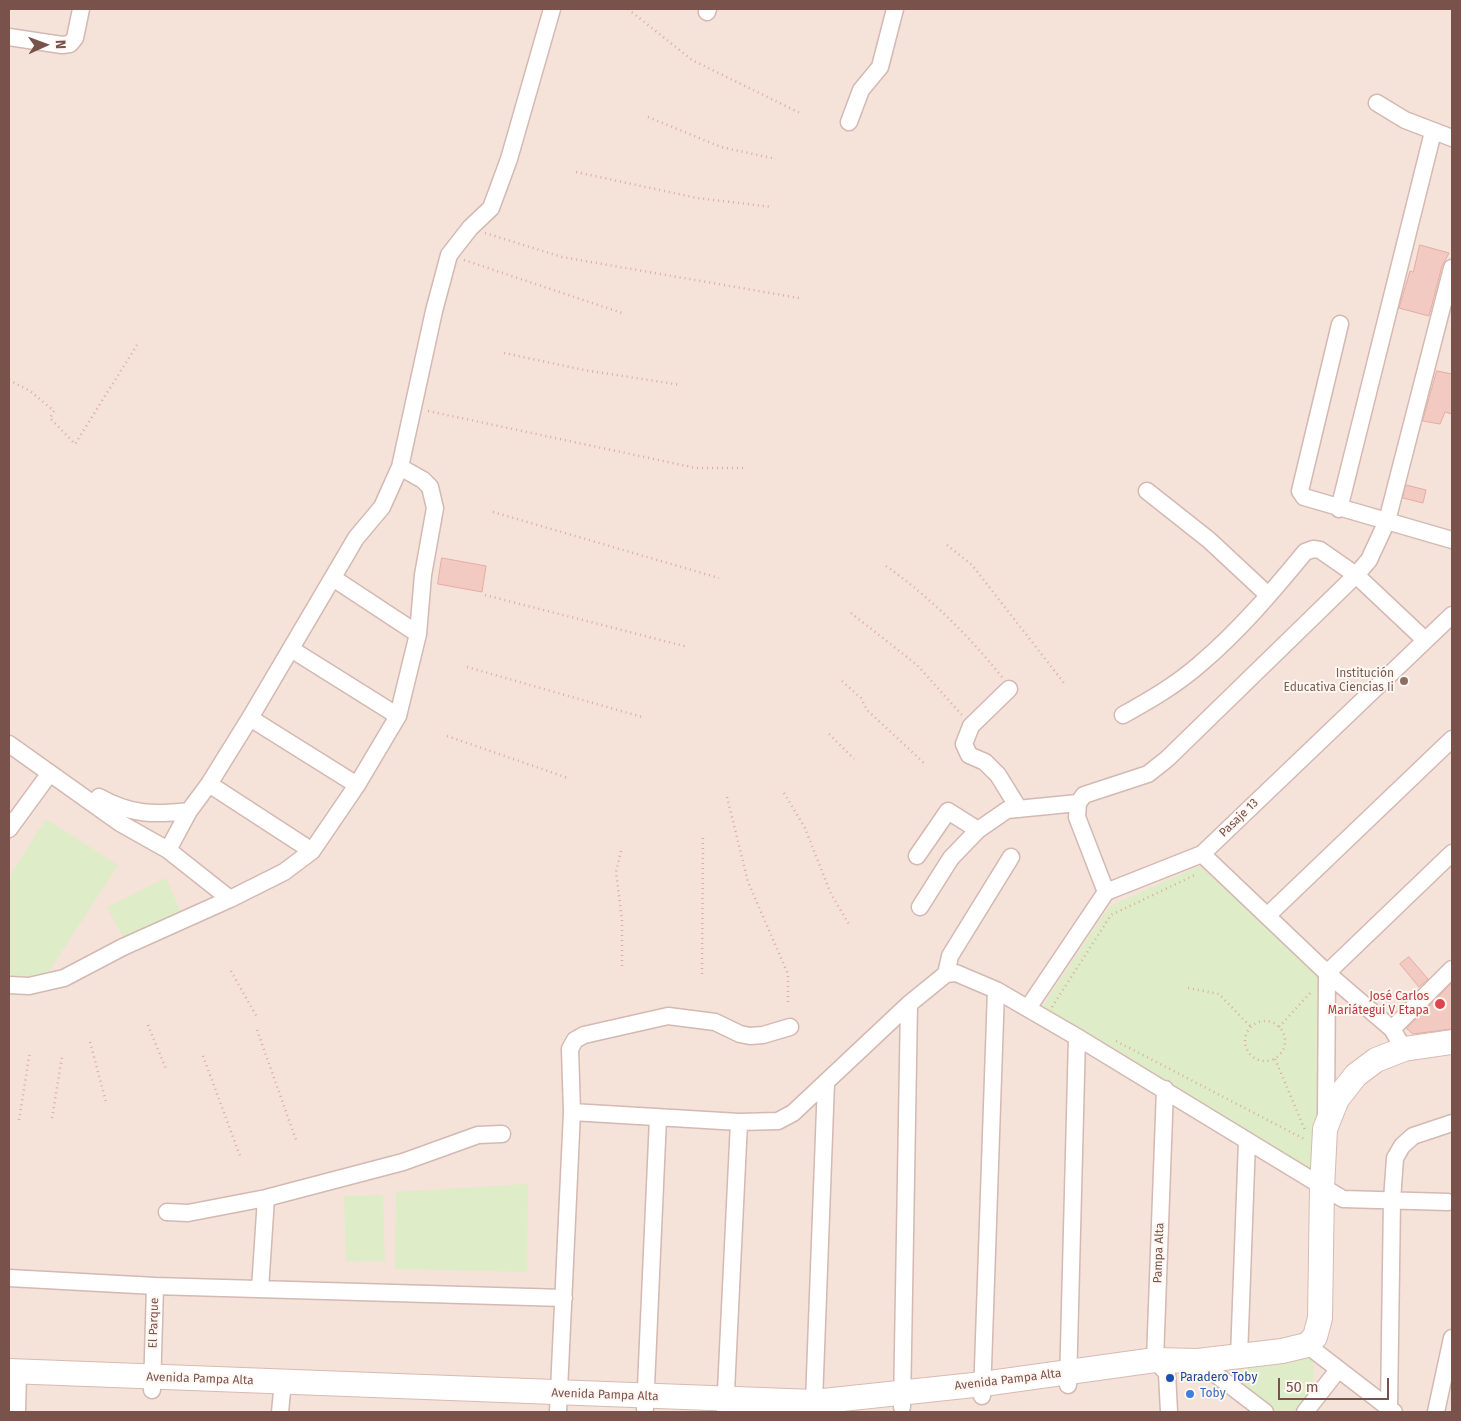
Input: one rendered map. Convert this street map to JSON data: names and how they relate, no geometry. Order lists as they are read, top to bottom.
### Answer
{
  "streets": {
    "street": [
      "Pasaje 13",
      "Pampa Alta",
      "El Parque",
      "Avenida Pampa Alta"
    ]
  },
  "crossings": [
    ["Pampa Alta", "Avenida Pampa Alta"],
    ["El Parque", "Avenida Pampa Alta"]
  ],
  "places": [
    "Institución Educativa Ciencias Ii",
    "José Carlos Mariátegui V Etapa",
    "Paradero Toby",
    "Toby"
  ],
  "scale_bar": "50 m",
  "north": "right"
}
